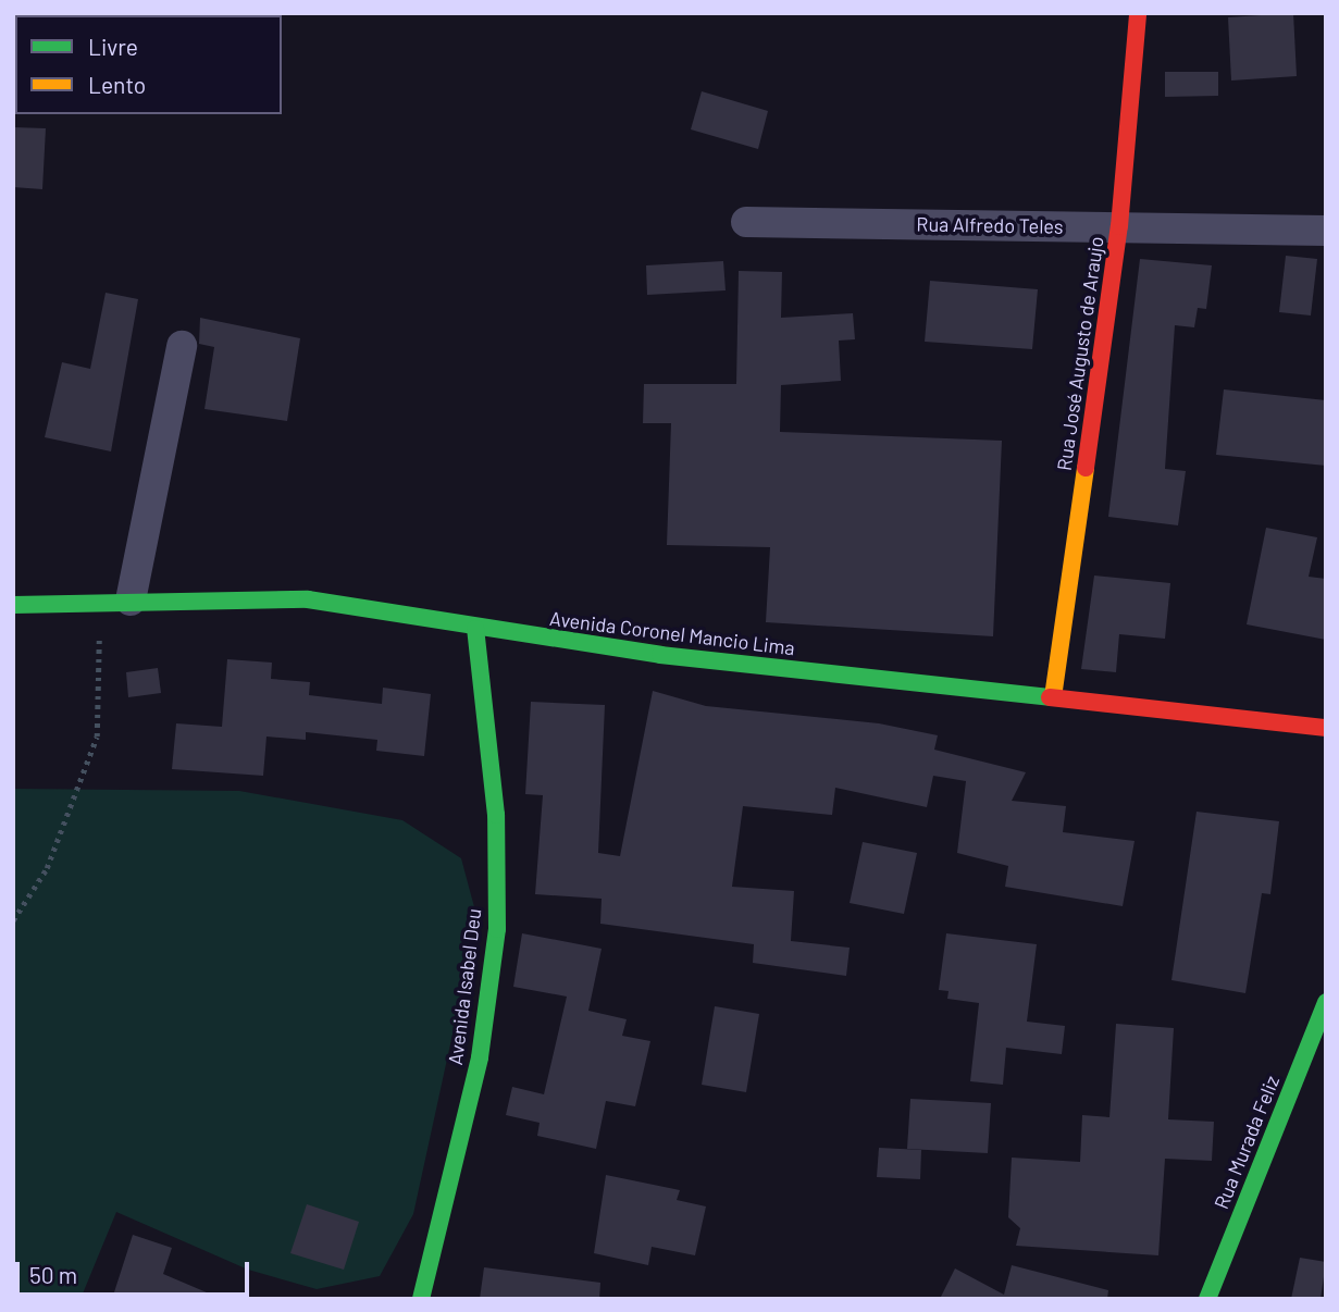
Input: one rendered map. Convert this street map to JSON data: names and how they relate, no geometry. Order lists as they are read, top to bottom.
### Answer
{
  "streets": {
    "street": [
      "Rua Alfredo Teles",
      "Rua José Augusto de Araujo",
      "Avenida Coronel Mancio Lima",
      "Avenida Isabel Deu",
      "Rua Murada Feliz"
    ]
  },
  "crossings": [
    ["Rua Alfredo Teles", "Rua José Augusto de Araujo"],
    ["Rua José Augusto de Araujo", "Avenida Coronel Mancio Lima"],
    ["Avenida Coronel Mancio Lima", "Avenida Isabel Deu"]
  ],
  "legend": ["Livre", "Lento"],
  "scale_bar": "50 m"
}
